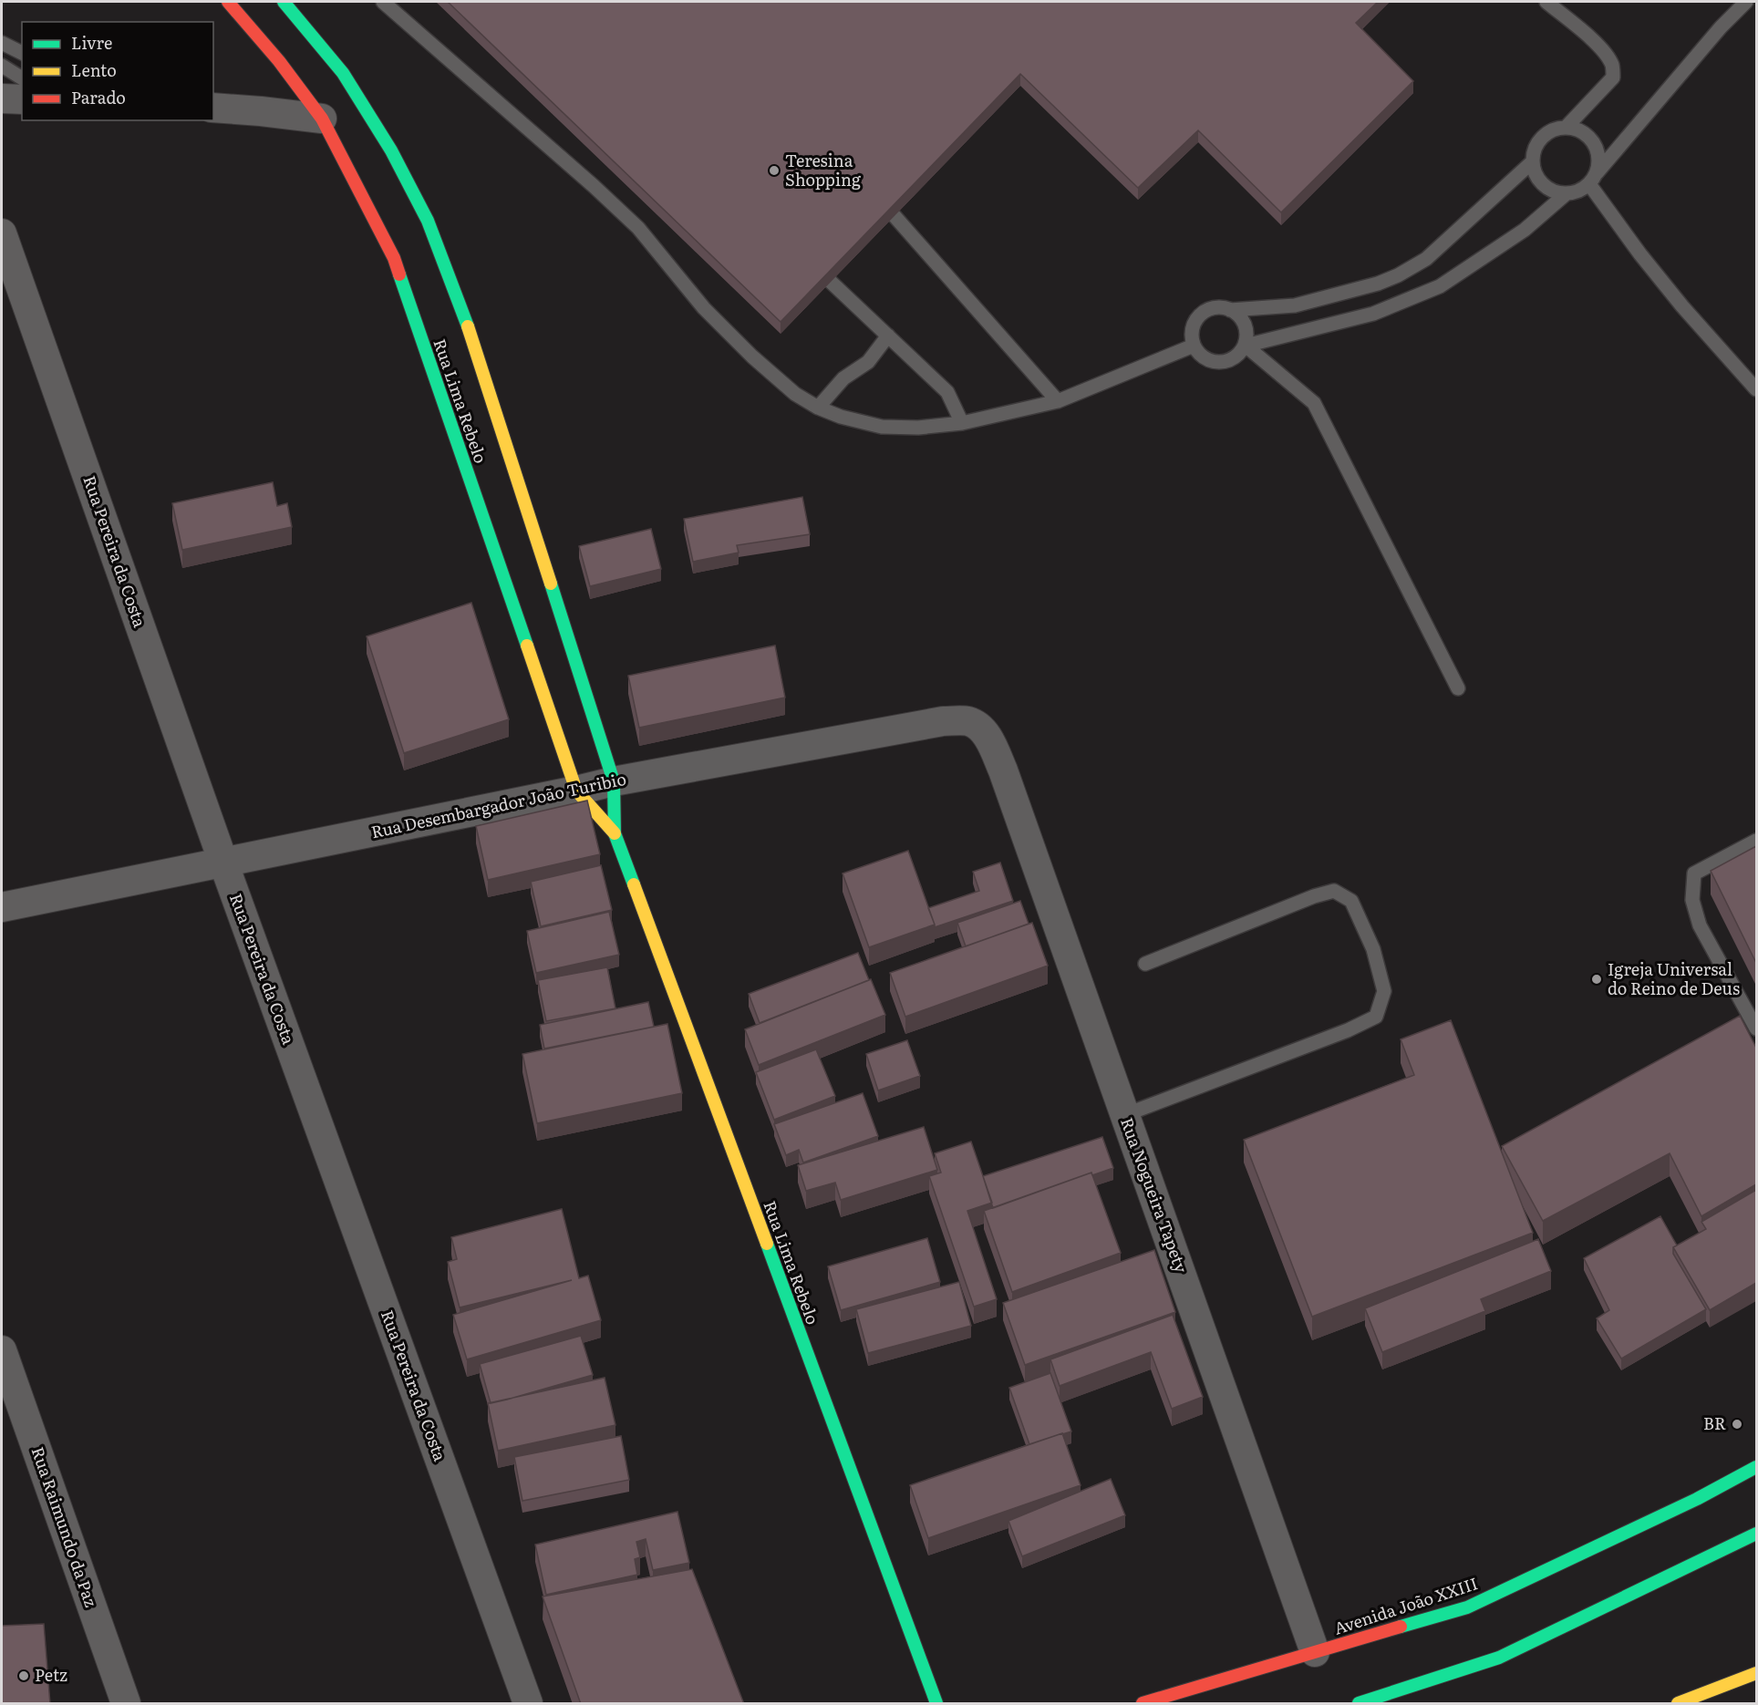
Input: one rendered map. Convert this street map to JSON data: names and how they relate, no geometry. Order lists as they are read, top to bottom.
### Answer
{
  "streets": {
    "street": [
      "Rua Lima Rebelo",
      "Rua Pereira da Costa",
      "Rua Desembargador João Turibio",
      "Rua Nogueira Tapety",
      "Rua Raimundo da Paz",
      "Avenida João XXIII"
    ]
  },
  "crossings": [
    ["Rua Lima Rebelo", "Rua Desembargador João Turibio"],
    ["Rua Pereira da Costa", "Rua Desembargador João Turibio"],
    ["Rua Desembargador João Turibio", "Rua Nogueira Tapety"],
    ["Rua Nogueira Tapety", "Avenida João XXIII"]
  ],
  "places": [
    "Teresina Shopping",
    "Igreja Universal do Reino de Deus",
    "BR",
    "Petz"
  ],
  "legend": ["Livre", "Lento", "Parado"]
}
